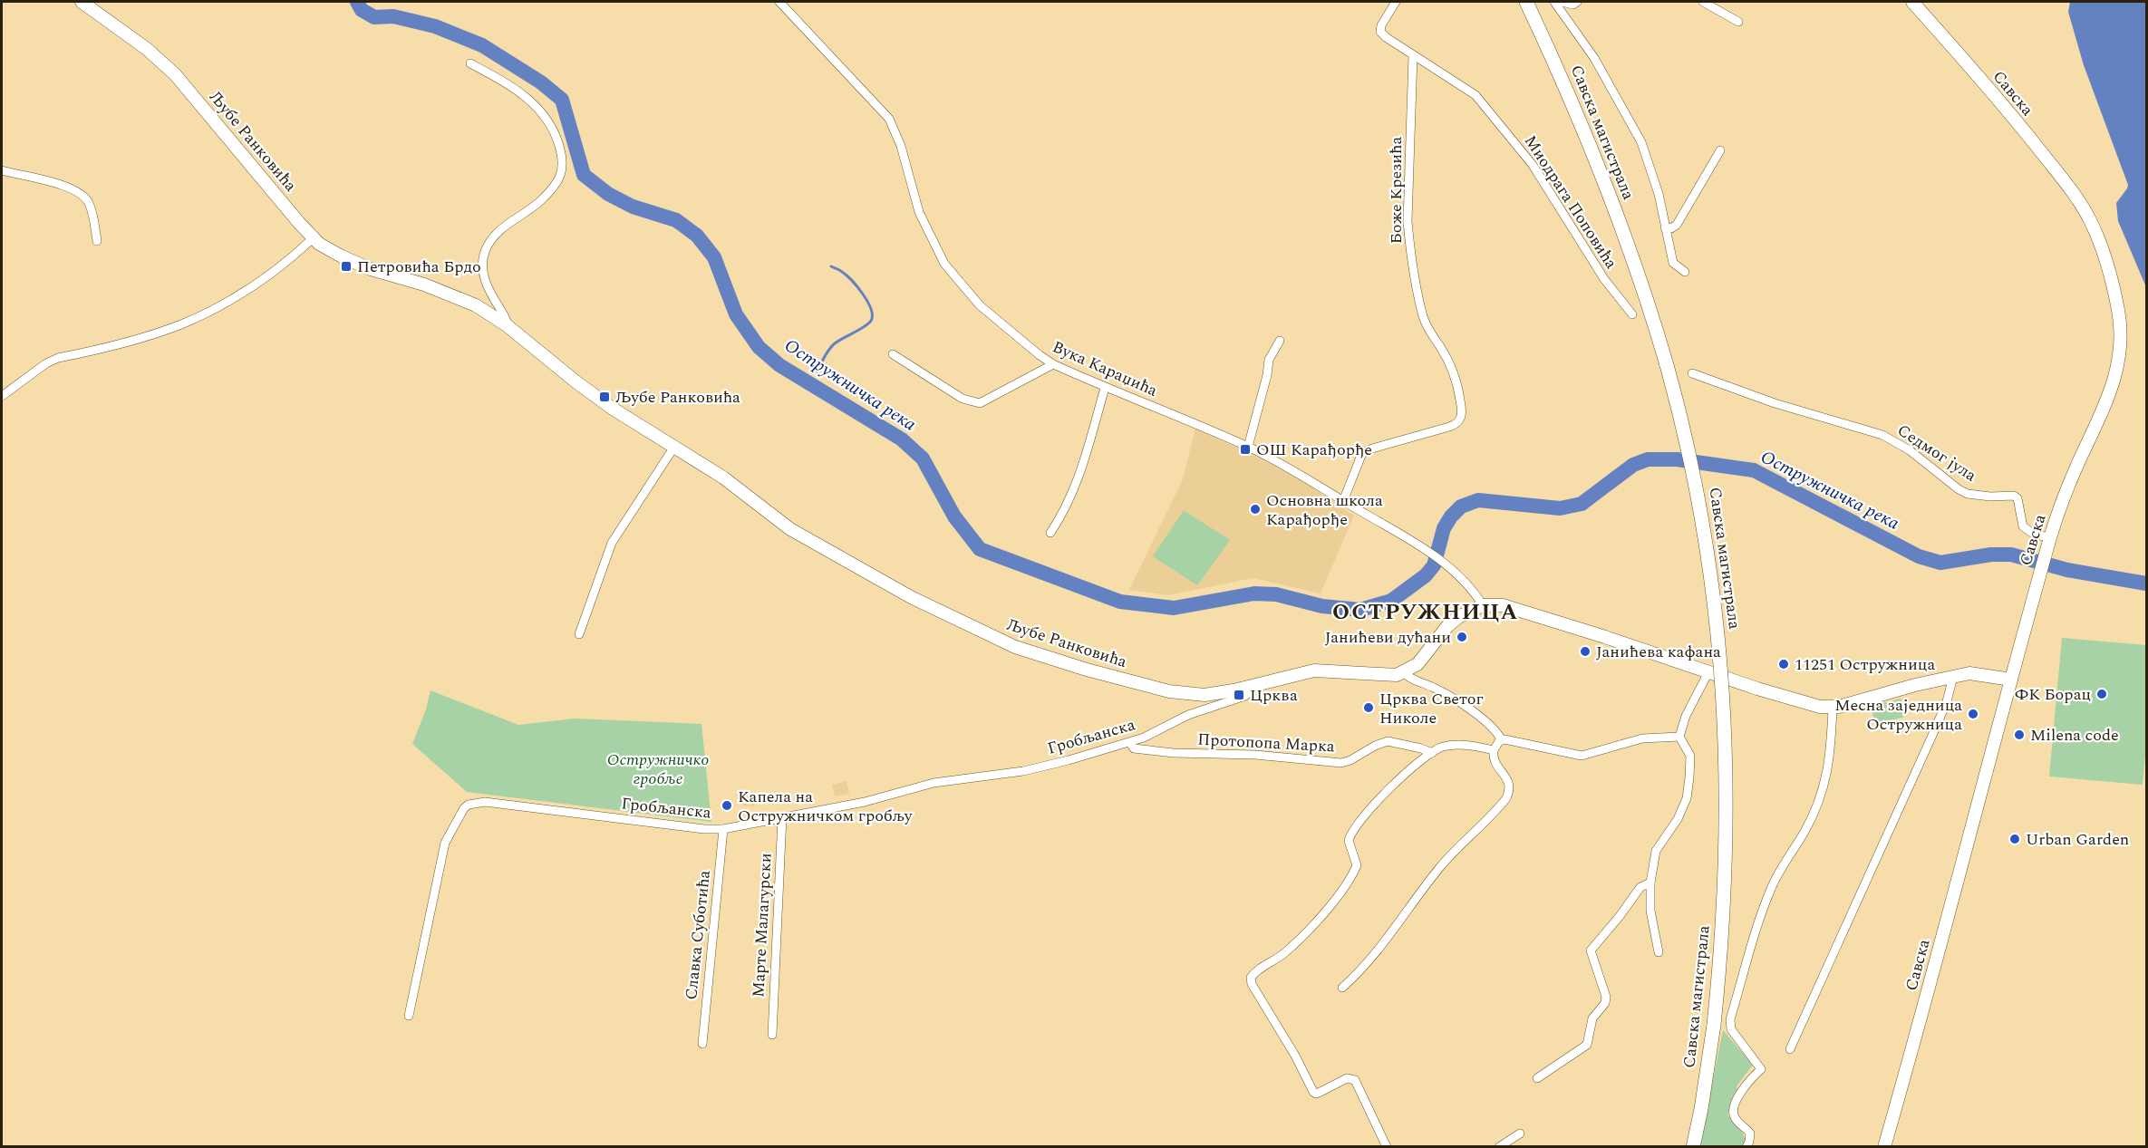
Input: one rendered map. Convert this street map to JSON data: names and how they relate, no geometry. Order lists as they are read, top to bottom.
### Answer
{
  "streets": {
    "main road": ["Савска магистрала"],
    "street": [
      "Савска",
      "Љубе Ранковића",
      "Боже Крезића",
      "Миодрага Поповића",
      "Вука Караџића",
      "Седмог јула",
      "Гробљанска",
      "Протопопа Марка",
      "Марте Малагурски",
      "Славка Суботића"
    ]
  },
  "crossings": [
    ["Савска", "Седмог јула"],
    ["Љубе Ранковића", "Гробљанска"],
    ["Боже Крезића", "Миодрага Поповића"],
    ["Боже Крезића", "Вука Караџића"],
    ["Гробљанска", "Протопопа Марка"],
    ["Гробљанска", "Марте Малагурски"],
    ["Гробљанска", "Славка Суботића"]
  ],
  "districts": ["ОСТРУЖНИЦА"],
  "water": ["Остружничка река"],
  "parks": ["Остружничко гробље"],
  "places": {
    "transit": [
      "Петровића Брдо",
      "Љубе Ранковића",
      "ОШ Карађорђе",
      "Црква"
    ],
    "other": [
      "Основна школа Карађорђе",
      "Јанићеви дућани",
      "Јанићева кафана",
      "11251 Остружница",
      "ФК Борац",
      "Црква Светог Николе",
      "Месна заједница Остружница",
      "Milena code",
      "Капела на Остружничком гробљу",
      "Urban Garden"
    ]
  }
}
